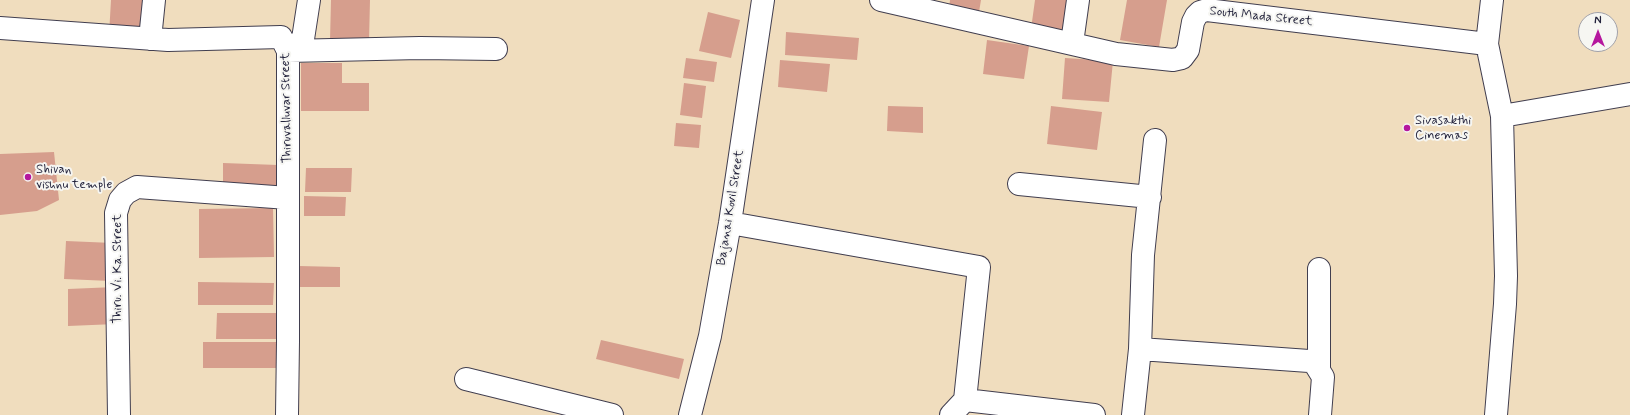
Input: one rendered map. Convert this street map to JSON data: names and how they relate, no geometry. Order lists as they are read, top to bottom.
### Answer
{
  "streets": {
    "street": [
      "South Mada Street",
      "Thiruvalluvar Street",
      "Bajanai Kovil Street",
      "Thiru. Vi. Ka. Street"
    ]
  },
  "crossings": [
    ["Thiruvalluvar Street", "Thiru. Vi. Ka. Street"]
  ],
  "places": ["Sivasakthi Cinemas", "Shivan vishnu temple"],
  "north": "top"
}
